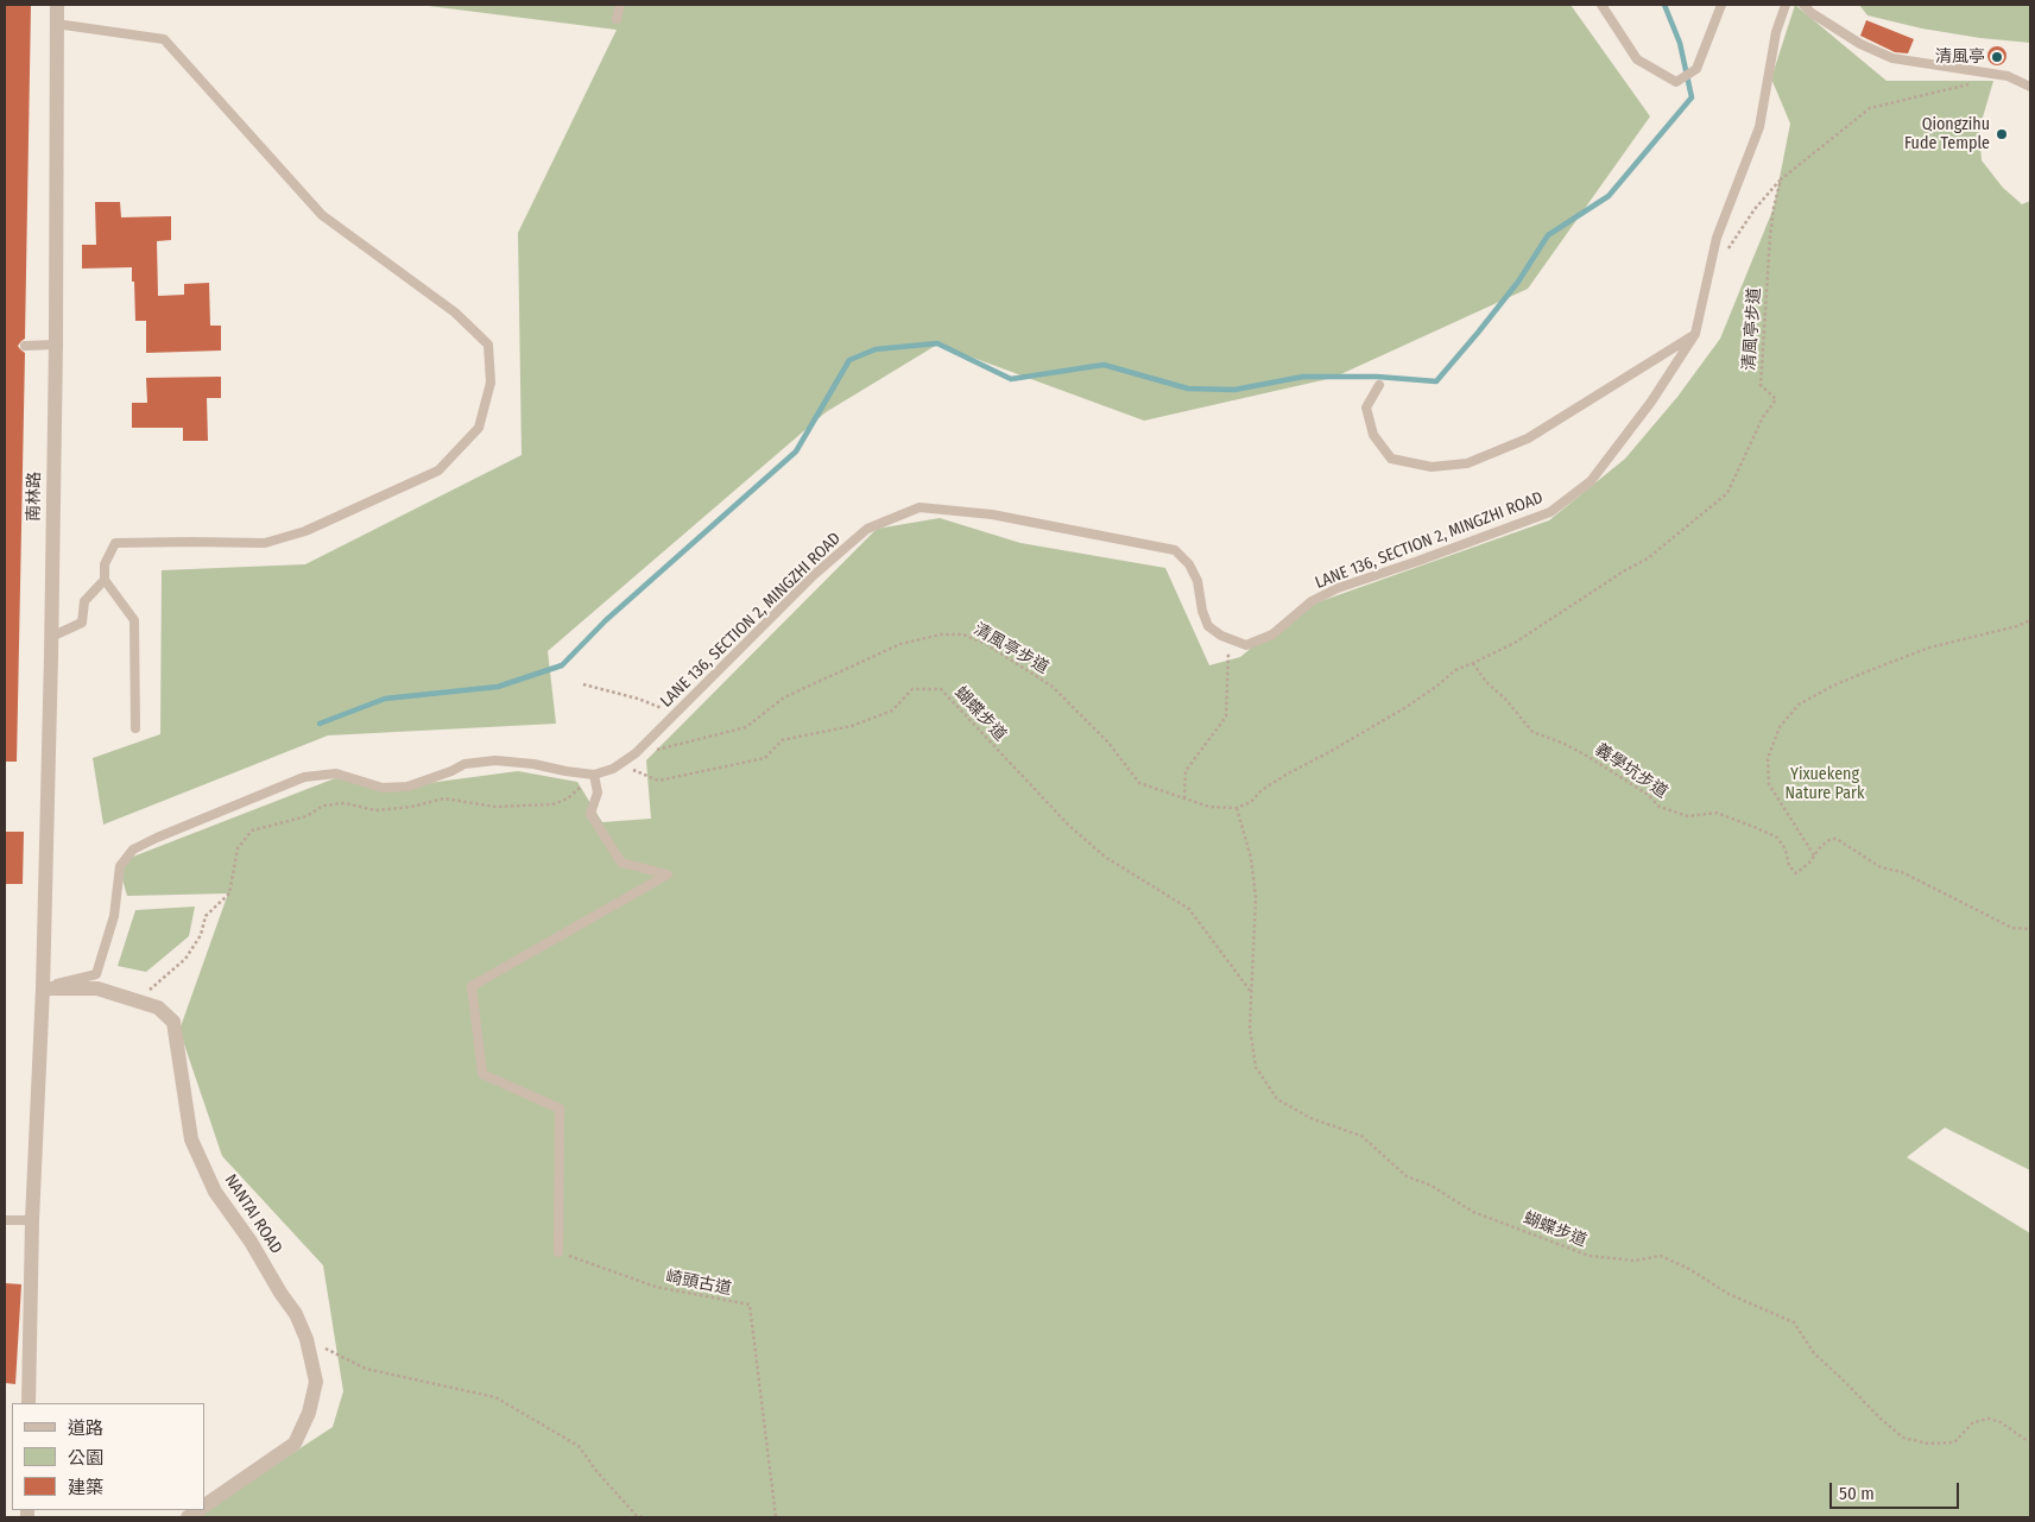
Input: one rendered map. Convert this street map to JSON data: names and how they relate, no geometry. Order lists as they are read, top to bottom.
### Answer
{
  "streets": {
    "street": ["南林路", "NANTAI ROAD"],
    "lane": ["LANE 136, SECTION 2, MINGZHI ROAD"],
    "path": [
      "清風亭步道",
      "蝴蝶步道",
      "義學坑步道",
      "崎頭古道"
    ]
  },
  "crossings": [
    ["清風亭步道", "LANE 136, SECTION 2, MINGZHI ROAD"],
    ["清風亭步道", "蝴蝶步道"],
    ["清風亭步道", "義學坑步道"],
    ["南林路", "LANE 136, SECTION 2, MINGZHI ROAD"],
    ["南林路", "NANTAI ROAD"],
    ["LANE 136, SECTION 2, MINGZHI ROAD", "蝴蝶步道"],
    ["LANE 136, SECTION 2, MINGZHI ROAD", "NANTAI ROAD"]
  ],
  "parks": ["Yixuekeng Nature Park"],
  "places": ["清風亭", "Qiongzihu Fude Temple"],
  "legend": ["道路", "公園", "建築"],
  "scale_bar": "50 m"
}
